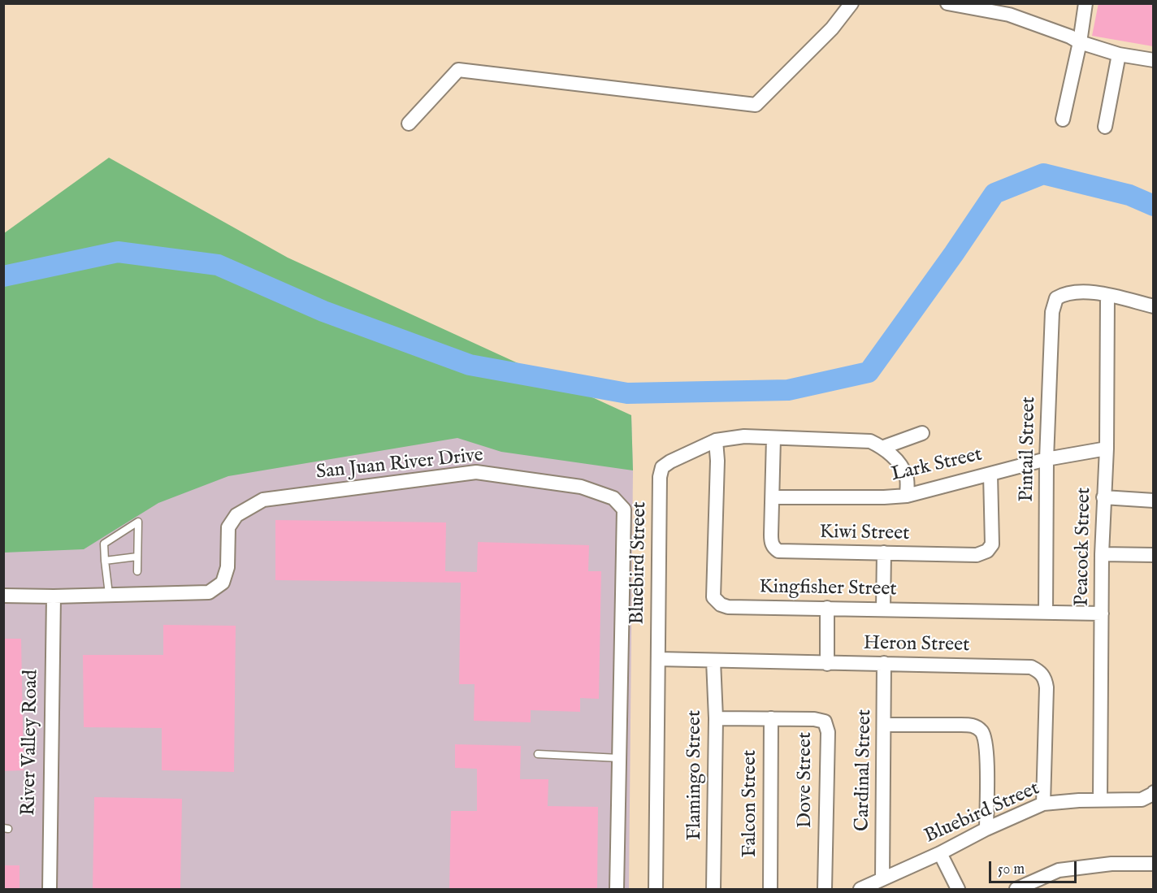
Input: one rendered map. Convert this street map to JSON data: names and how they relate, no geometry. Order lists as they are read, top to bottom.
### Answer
{
  "streets": {
    "street": [
      "Pintail Street",
      "San Juan River Drive",
      "Lark Street",
      "Kiwi Street",
      "Peacock Street",
      "Bluebird Street",
      "Kingfisher Street",
      "Heron Street",
      "River Valley Road",
      "Cardinal Street",
      "Flamingo Street",
      "Dove Street",
      "Falcon Street"
    ]
  },
  "crossings": [
    ["Pintail Street", "Lark Street"],
    ["Pintail Street", "Peacock Street"],
    ["Pintail Street", "Kingfisher Street"],
    ["San Juan River Drive", "River Valley Road"],
    ["Lark Street", "Kiwi Street"],
    ["Lark Street", "Peacock Street"],
    ["Kiwi Street", "Bluebird Street"],
    ["Peacock Street", "Bluebird Street"],
    ["Peacock Street", "Kingfisher Street"],
    ["Bluebird Street", "Kingfisher Street"],
    ["Bluebird Street", "Heron Street"],
    ["Bluebird Street", "Cardinal Street"],
    ["Heron Street", "Cardinal Street"],
    ["Heron Street", "Flamingo Street"],
    ["Flamingo Street", "Dove Street"],
    ["Dove Street", "Falcon Street"]
  ],
  "scale_bar": "50 m"
}
